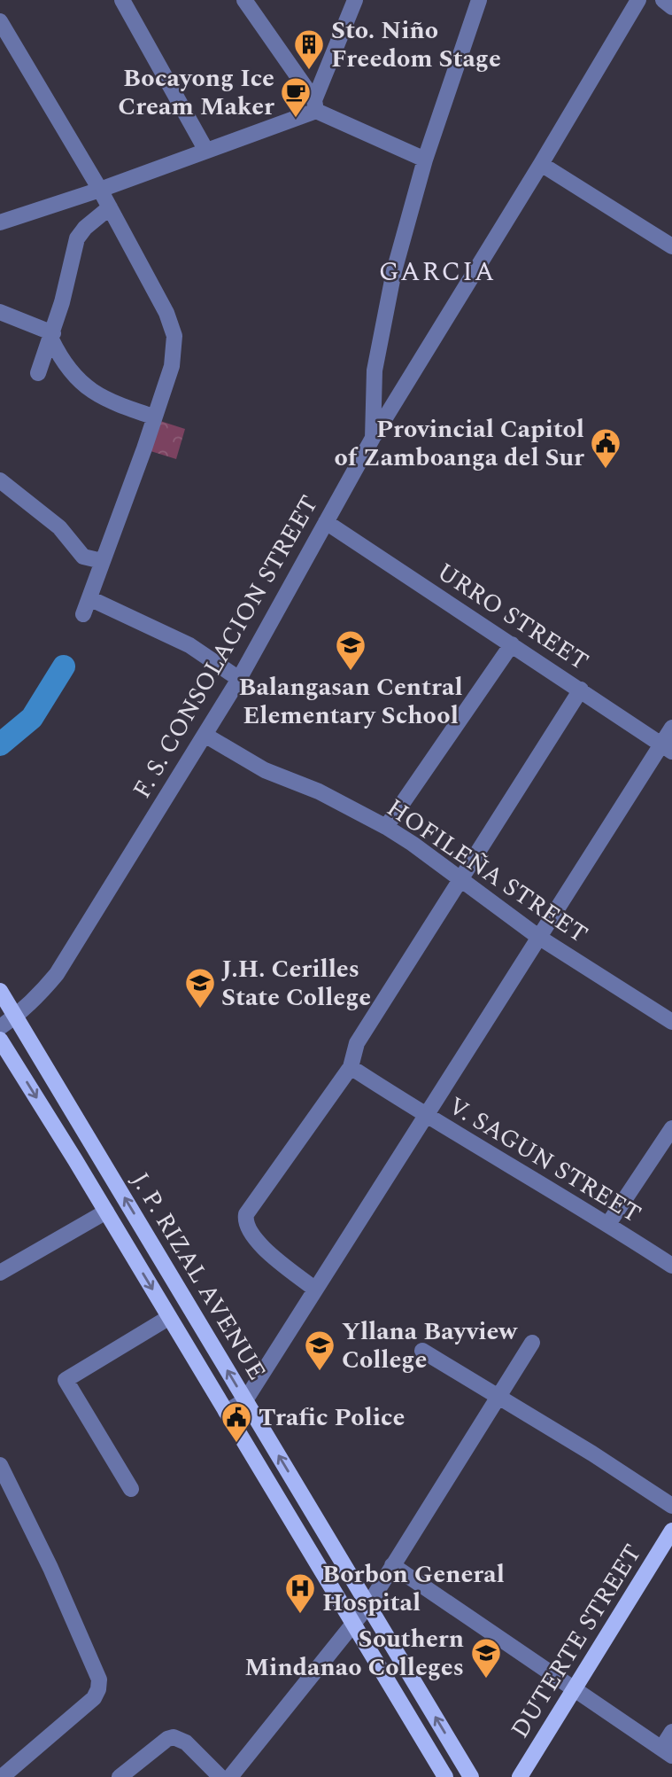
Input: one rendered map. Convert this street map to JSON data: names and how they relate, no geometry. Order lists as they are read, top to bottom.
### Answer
{
  "streets": {
    "main road": ["J. P. RIZAL AVENUE", "DUTERTE STREET"],
    "street": [
      "URRO STREET",
      "F. S. CONSOLACION STREET",
      "HOFILEÑA STREET",
      "V. SAGUN STREET"
    ]
  },
  "crossings": [
    ["URRO STREET", "F. S. CONSOLACION STREET"],
    ["F. S. CONSOLACION STREET", "HOFILEÑA STREET"],
    ["F. S. CONSOLACION STREET", "J. P. RIZAL AVENUE"]
  ],
  "districts": ["GARCIA"],
  "places": {
    "building": ["Sto. Niño Freedom Stage"],
    "cafe": ["Bocayong Ice Cream Maker"],
    "public building": ["Provincial Capitol of Zamboanga del Sur", "Trafic Police"],
    "school or university": [
      "Balangasan Central Elementary School",
      "J.H. Cerilles State College",
      "Yllana Bayview College",
      "Southern Mindanao Colleges"
    ],
    "hospital": ["Borbon General Hospital"]
  }
}
